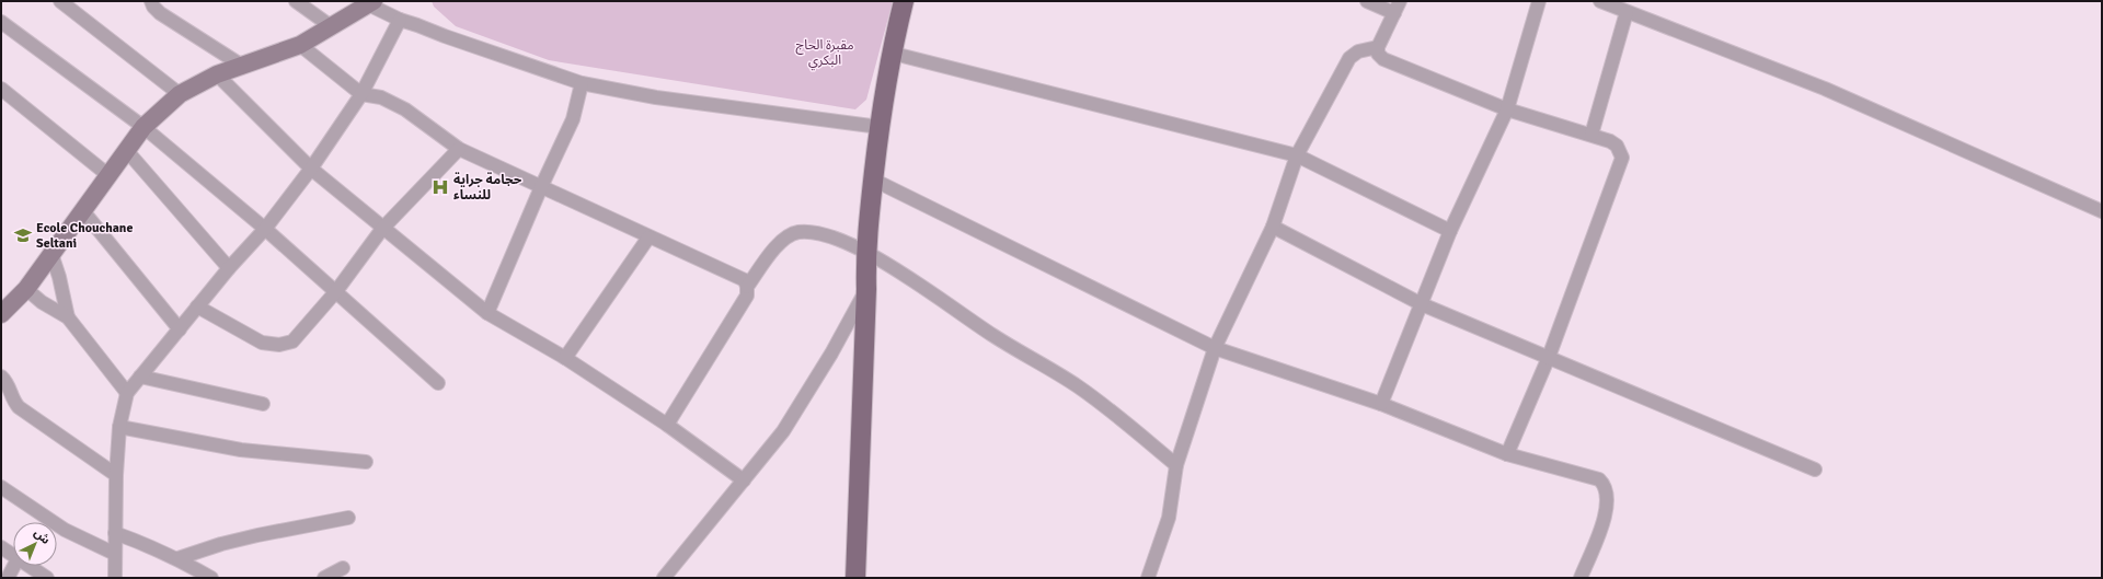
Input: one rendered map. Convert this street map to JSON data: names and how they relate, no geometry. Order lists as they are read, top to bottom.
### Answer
{
  "parks": ["مقبرة الحاج البكري"],
  "places": {
    "hospital": ["حجامة جراية للنساء"],
    "school or university": ["Ecole Chouchane Seltani"]
  },
  "north": "top right"
}
